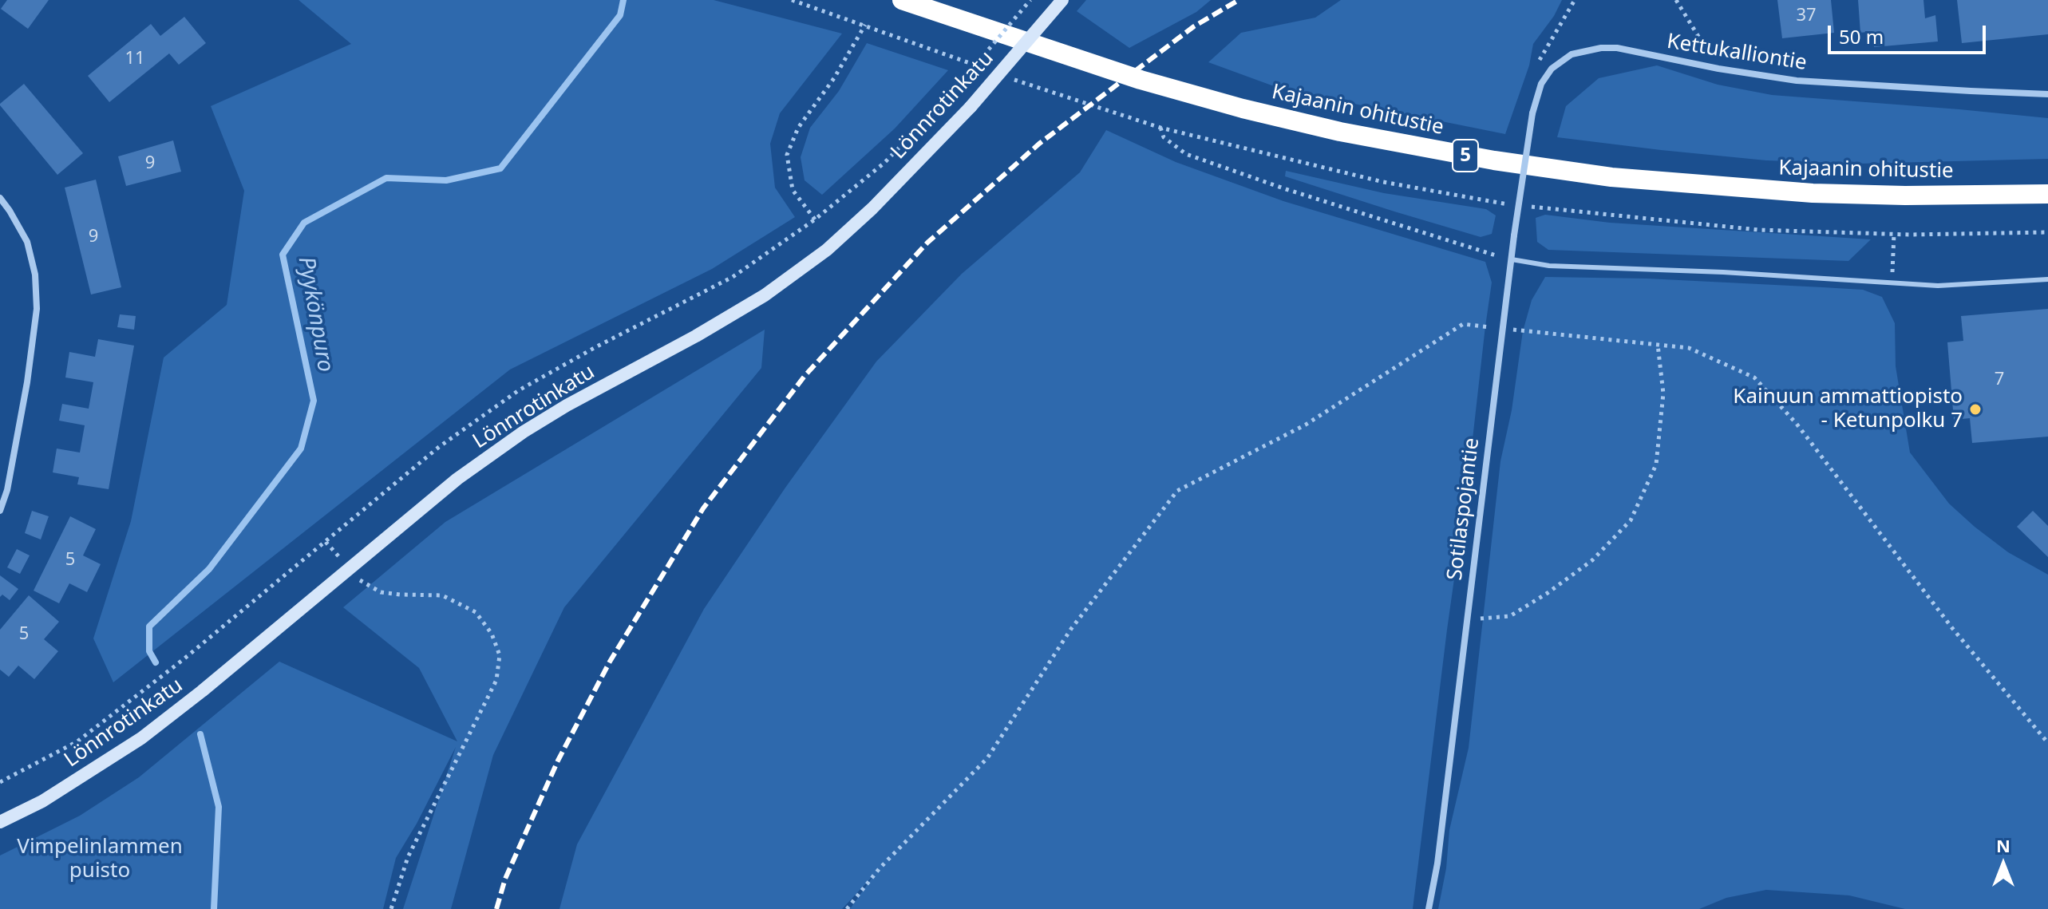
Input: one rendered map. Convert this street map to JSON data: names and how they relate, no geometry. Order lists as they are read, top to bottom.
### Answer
{
  "streets": {
    "highway": ["Kajaanin ohitustie", "5"],
    "street": ["Kettukalliontie", "Lönnrotinkatu", "Sotilaspojantie"]
  },
  "crossings": [
    ["Kettukalliontie", "Sotilaspojantie"]
  ],
  "water": ["Pyykönpuro"],
  "parks": ["Vimpelinlammen puisto"],
  "places": ["Kainuun ammattiopisto - Ketunpolku 7"],
  "house_numbers": [
    "37",
    "11",
    "9",
    "9",
    "7",
    "5",
    "5"
  ],
  "scale_bar": "50 m",
  "north": "top"
}
